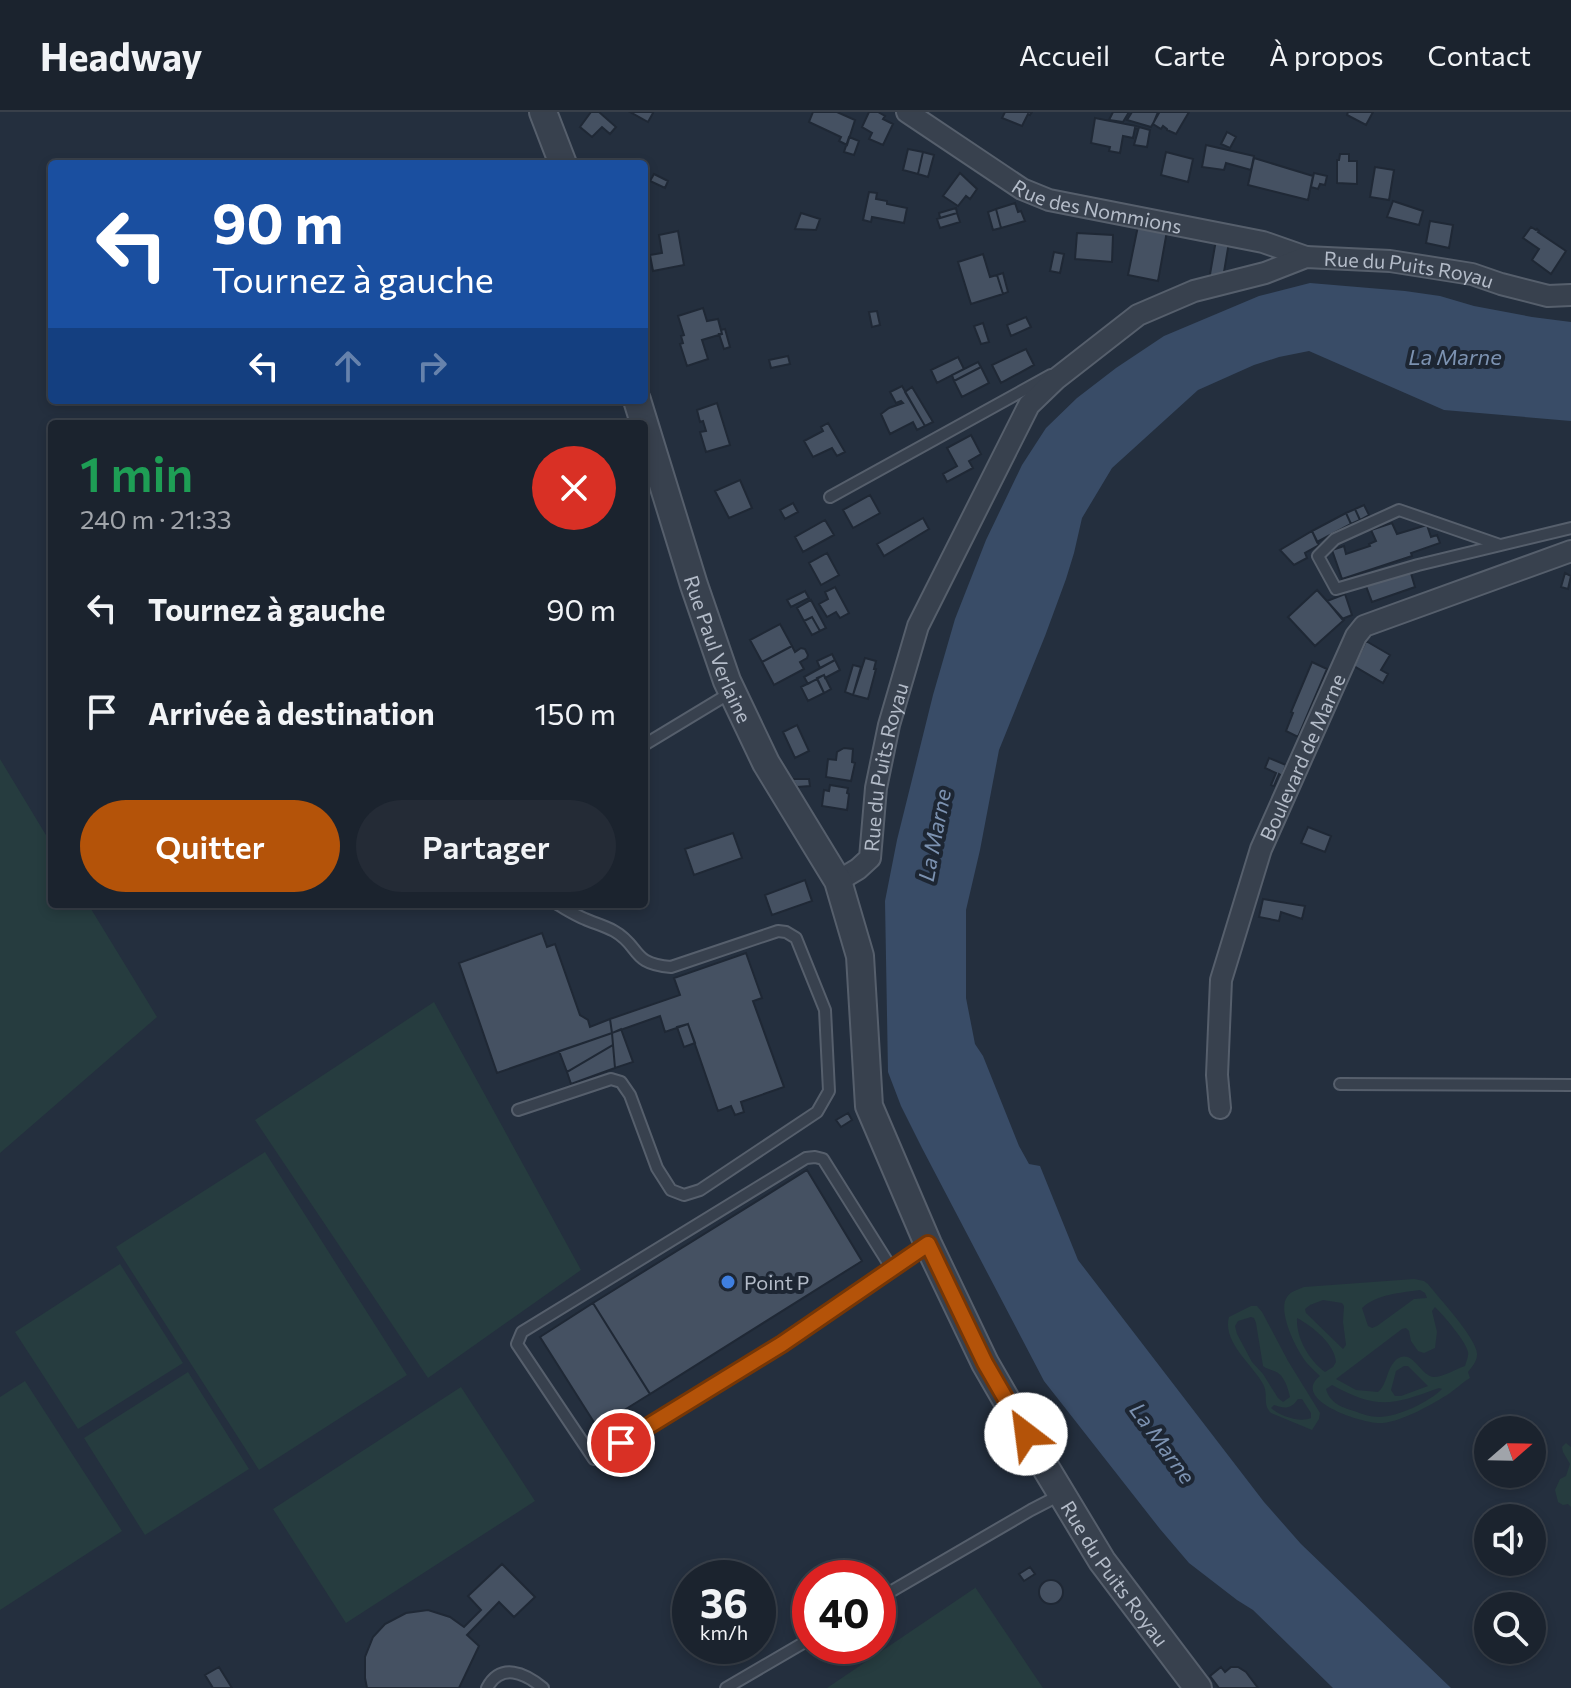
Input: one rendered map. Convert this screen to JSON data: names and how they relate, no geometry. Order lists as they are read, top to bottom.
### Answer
{
  "streets": {
    "street": [
      "Rue des Nommions",
      "Rue du Puits Royau",
      "Rue Paul Verlaine",
      "Boulevard de Marne"
    ]
  },
  "crossings": [
    ["Rue des Nommions", "Rue du Puits Royau"],
    ["Rue du Puits Royau", "Rue Paul Verlaine"]
  ],
  "water": ["La Marne"],
  "places": ["Point P"],
  "north": "right",
  "page": {
    "header": "Headway",
    "nav": [
      "Accueil",
      "Carte",
      "À propos",
      "Contact"
    ],
    "turn": ["90 m", "Tournez à gauche"],
    "heading": ["1 min", "240 m · 21:33"],
    "list": [
      {
        "name": "Tournez à gauche",
        "value": "90 m"
      },
      {
        "name": "Arrivée à destination",
        "value": "150 m"
      }
    ],
    "buttons": ["Quitter", "Partager"],
    "speed": "36 km/h",
    "limit": "40"
  }
}
